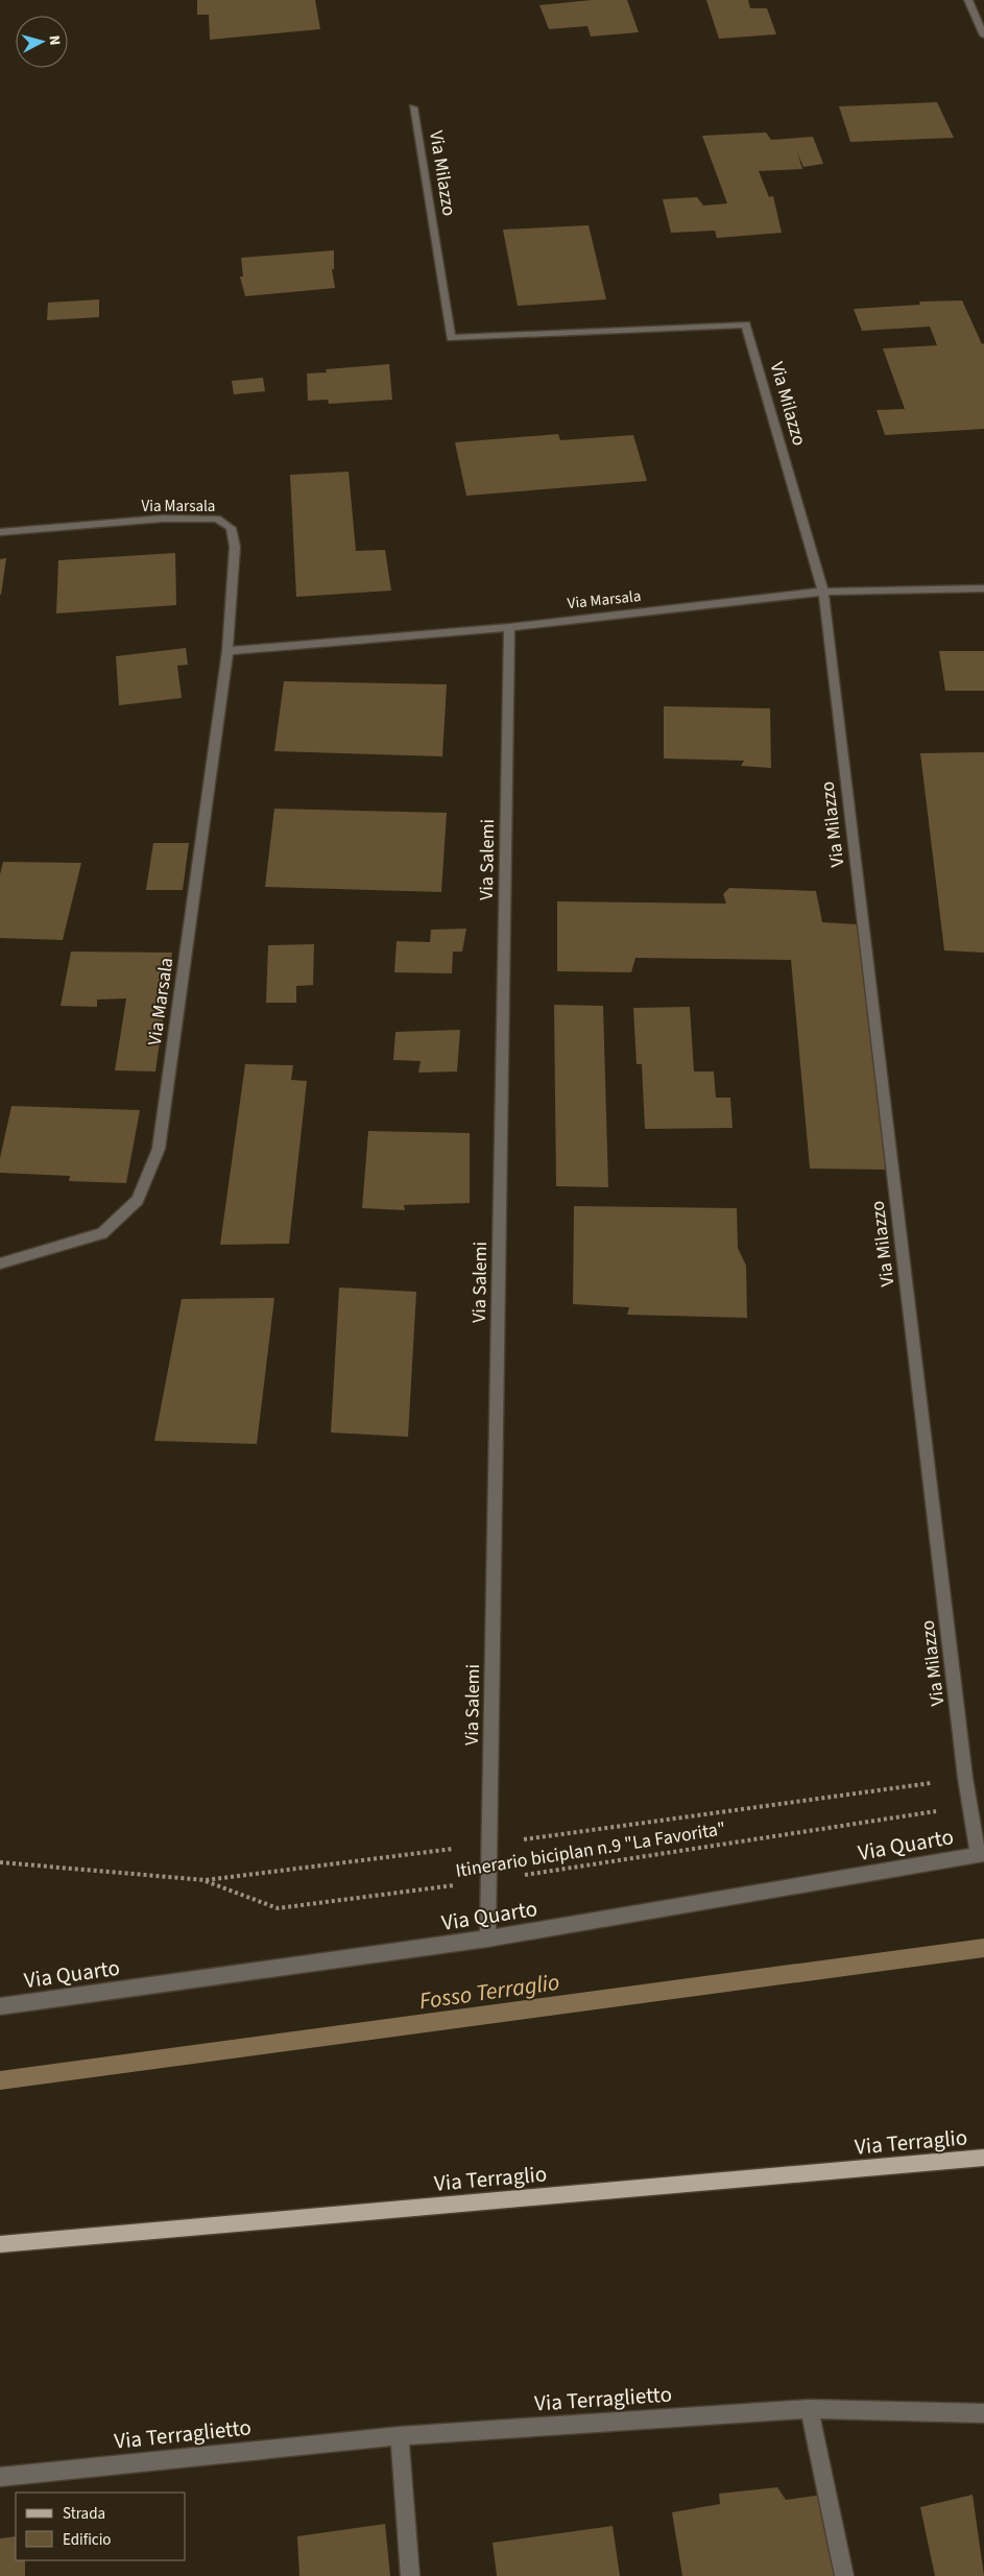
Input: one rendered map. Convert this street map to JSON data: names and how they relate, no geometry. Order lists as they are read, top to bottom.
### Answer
{
  "streets": {
    "main road": ["Via Terraglio"],
    "street": [
      "Via Milazzo",
      "Via Marsala",
      "Via Salemi",
      "Via Quarto",
      "Via Terraglietto"
    ],
    "path": ["Itinerario biciplan n.9 \"La Favorita\""]
  },
  "crossings": [
    ["Via Milazzo", "Via Marsala"],
    ["Via Milazzo", "Via Quarto"],
    ["Via Milazzo", "Itinerario biciplan n.9 \"La Favorita\""],
    ["Via Marsala", "Via Salemi"],
    ["Via Salemi", "Via Quarto"],
    ["Via Salemi", "Itinerario biciplan n.9 \"La Favorita\""]
  ],
  "water": ["Fosso Terraglio"],
  "legend": ["Strada", "Edificio"],
  "north": "right"
}
